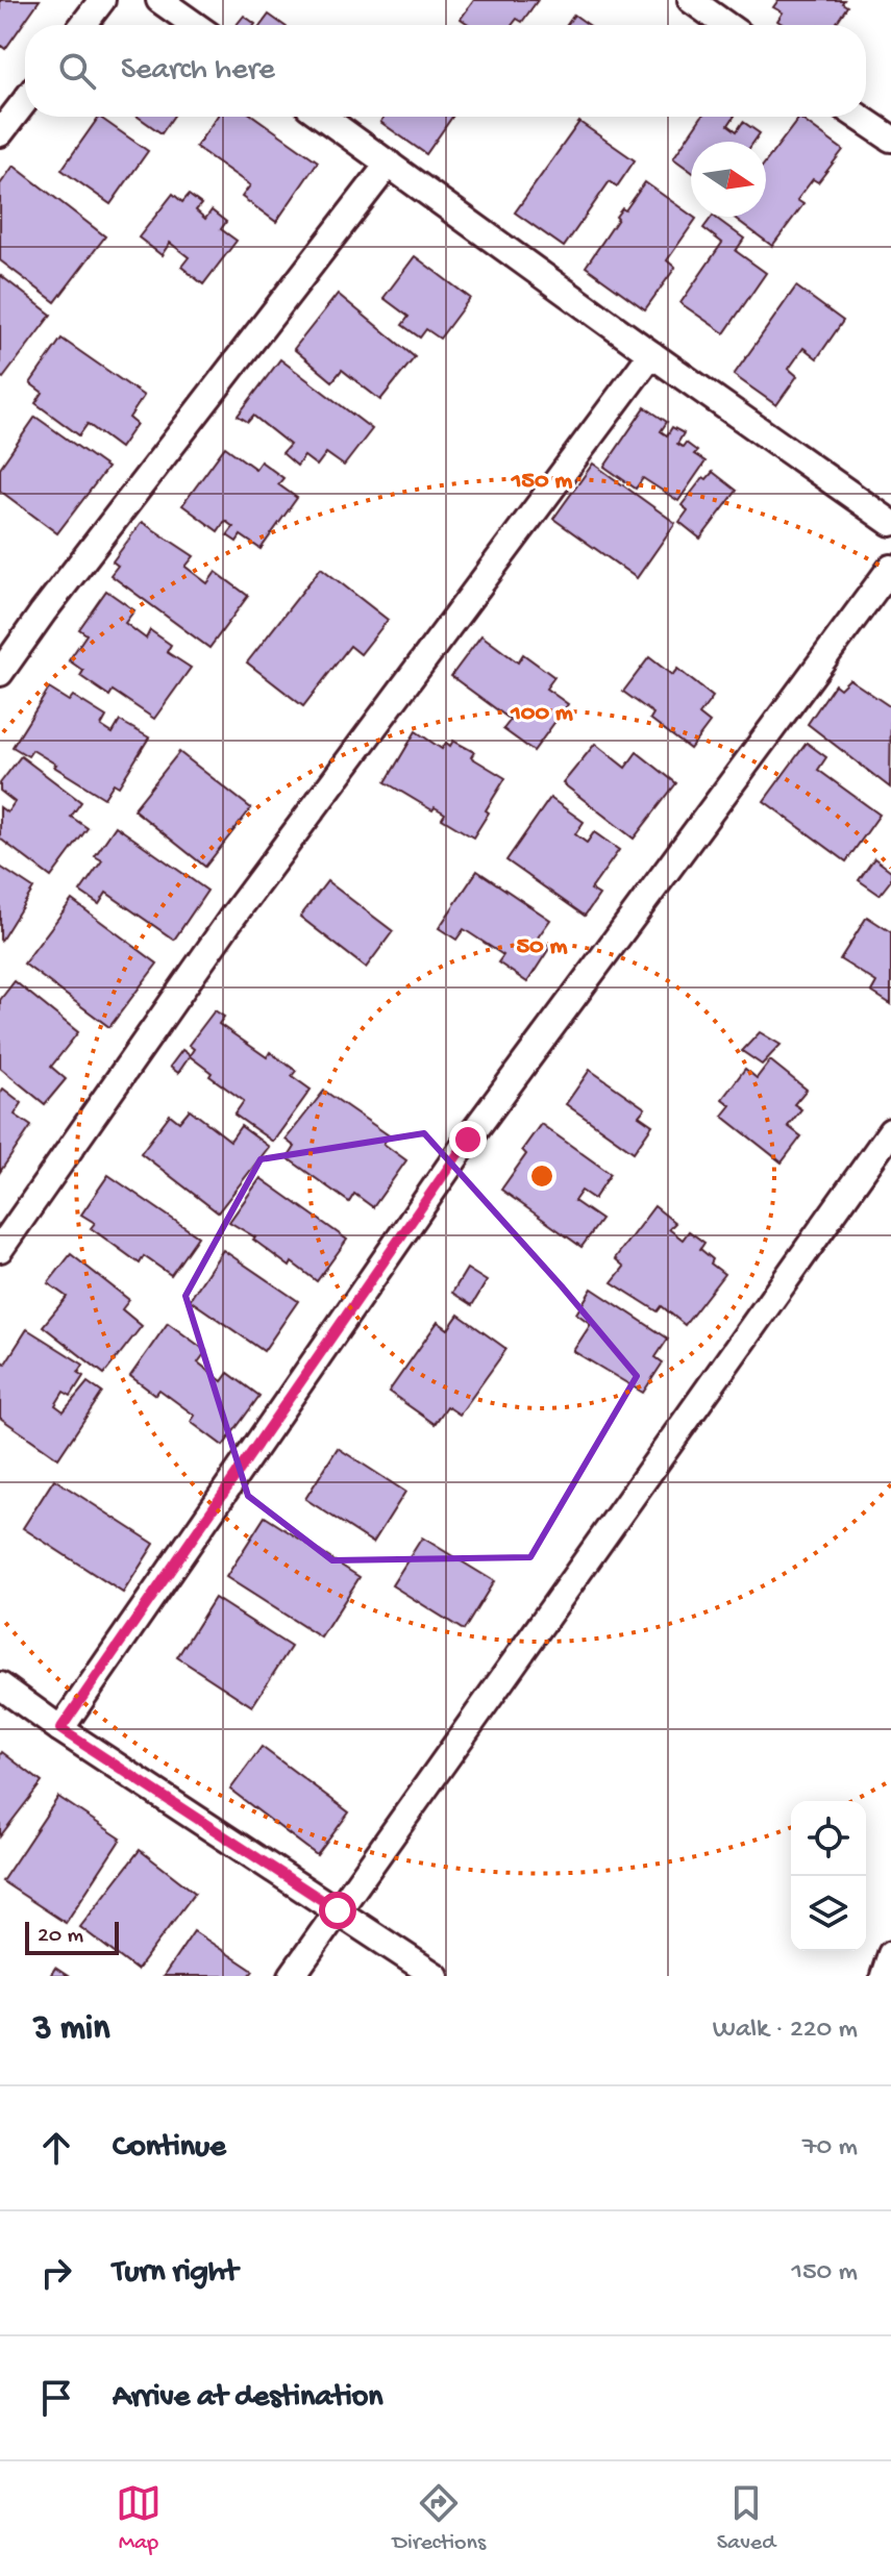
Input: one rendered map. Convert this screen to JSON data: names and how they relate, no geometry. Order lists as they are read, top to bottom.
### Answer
{
  "scale_bar": "20 m",
  "north": "right",
  "page": {
    "search": "Search here",
    "scale": "20 m",
    "heading": ["3 min", "Walk · 220 m"],
    "list": [
      ["Continue", "70 m"],
      ["Turn right", "150 m"],
      "Arrive at destination"
    ],
    "nav": ["Map", "Directions", "Saved"]
  },
  "rings": ["150 m", "100 m", "50 m"]
}
